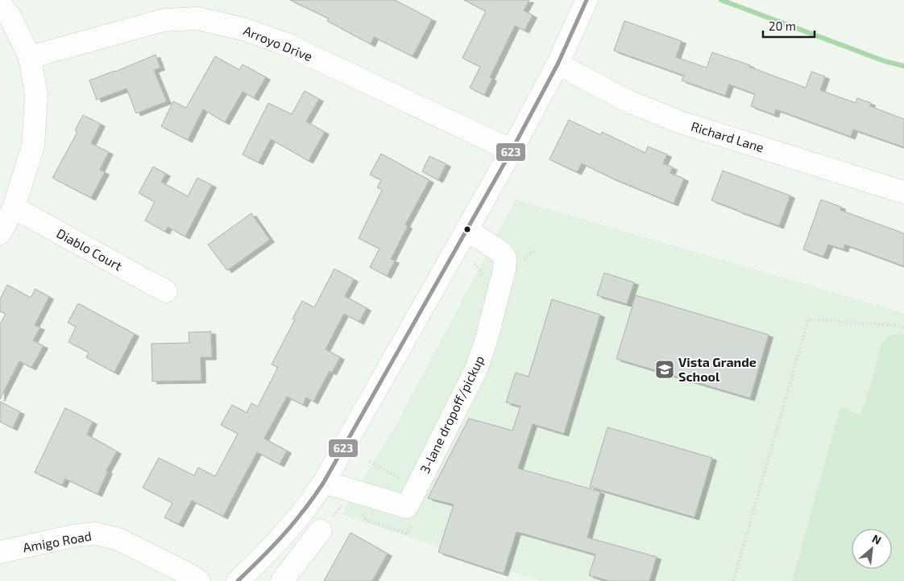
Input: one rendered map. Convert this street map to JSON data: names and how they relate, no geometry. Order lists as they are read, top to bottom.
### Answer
{
  "streets": {
    "street": [
      "Arroyo Drive",
      "Richard Lane",
      "Diablo Court",
      "3-lane dropoff/pickup",
      "Amigo Road"
    ]
  },
  "places": {
    "school or university": ["Vista Grande School"]
  },
  "lines": ["transit line 623"],
  "scale_bar": "20 m",
  "north": "top right"
}
